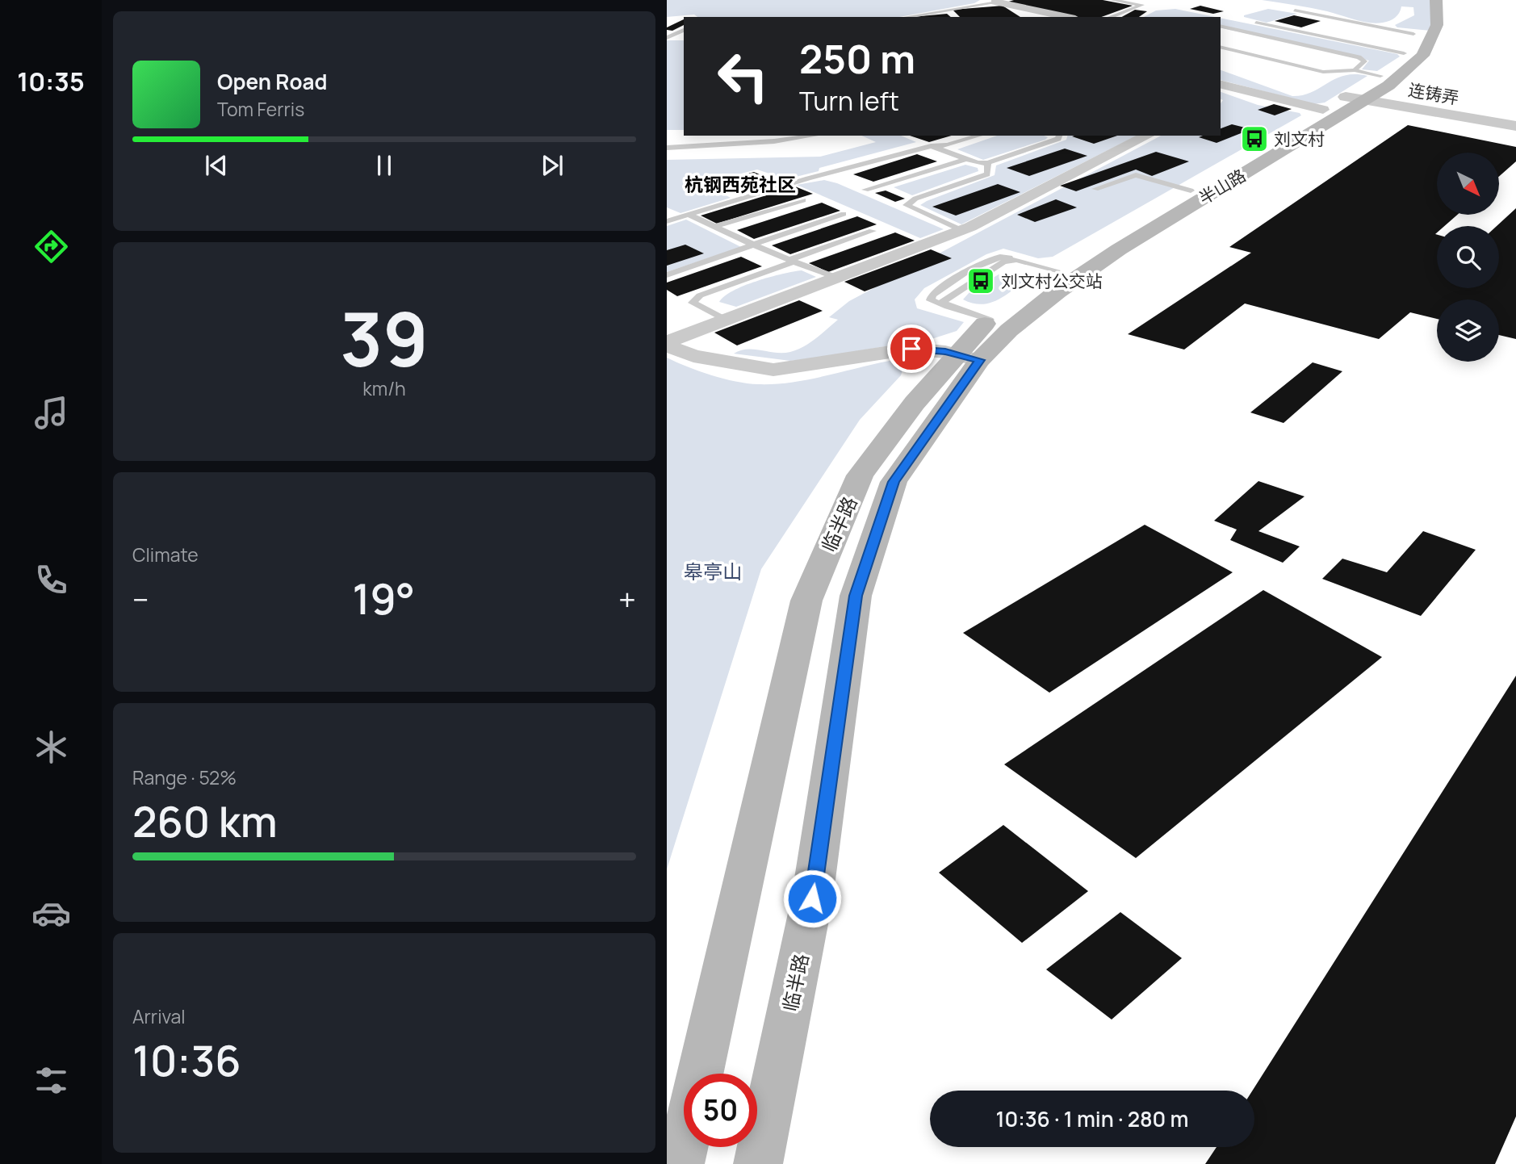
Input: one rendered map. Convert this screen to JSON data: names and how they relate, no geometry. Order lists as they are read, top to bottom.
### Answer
{
  "streets": {
    "main road": ["半山路", "临半路"],
    "street": ["连铸弄"]
  },
  "crossings": [
    ["连铸弄", "半山路"],
    ["半山路", "临半路"]
  ],
  "districts": ["杭钢西苑社区"],
  "parks": ["皋亭山"],
  "places": {
    "bus stop": ["刘文村", "刘文村公交站"]
  },
  "north": "bottom right",
  "page": {
    "tabs": "10:35",
    "turn": ["250 m", "Turn left"],
    "song": ["Open Road", "Tom Ferris"],
    "tile": [
      ["39", "km/h"],
      "Climate",
      ["Range · 52%", "260 km"],
      ["Arrival", "10:36"]
    ],
    "heat": ["−", "19°", "+"],
    "limit": "50",
    "trip": "10:36 · 1 min · 280 m"
  }
}
